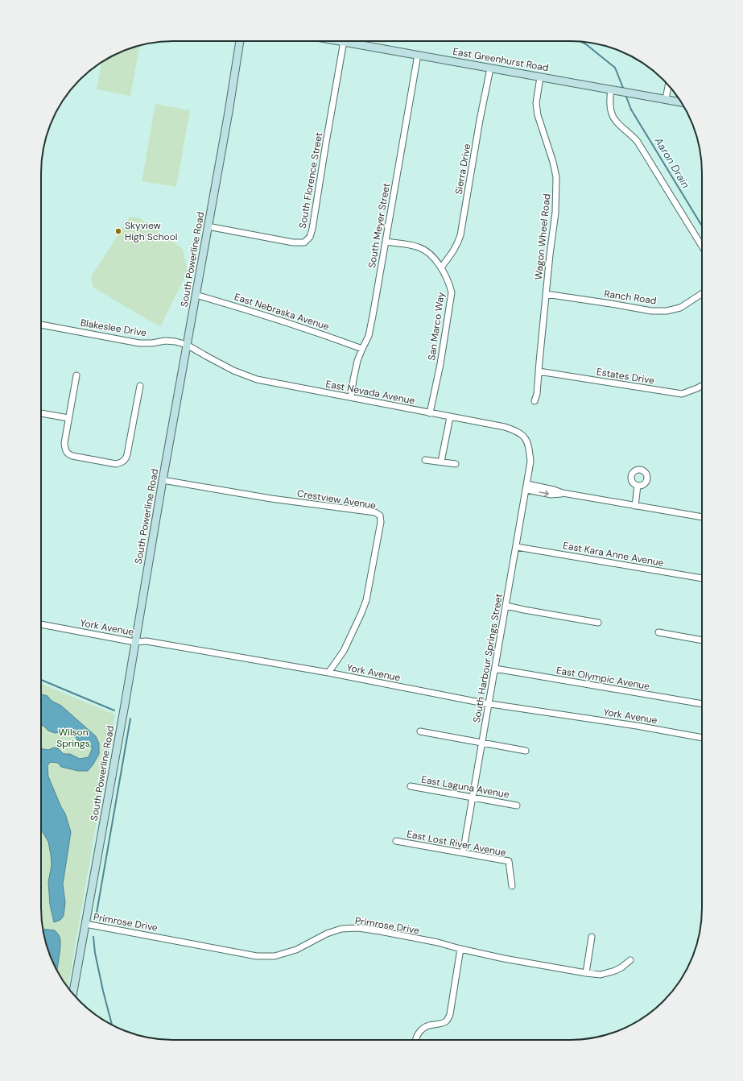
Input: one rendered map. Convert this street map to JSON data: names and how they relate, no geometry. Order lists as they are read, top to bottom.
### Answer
{
  "streets": {
    "street": [
      "East Greenhurst Road",
      "Sierra Drive",
      "South Florence Street",
      "South Meyer Street",
      "Wagon Wheel Road",
      "South Powerline Road",
      "Ranch Road",
      "East Nebraska Avenue",
      "San Marco Way",
      "Blakeslee Drive",
      "Estates Drive",
      "East Nevada Avenue",
      "Crestview Avenue",
      "East Kara Anne Avenue",
      "York Avenue",
      "South Harbour Springs Street",
      "East Olympic Avenue",
      "East Laguna Avenue",
      "East Lost River Avenue",
      "Primrose Drive"
    ]
  },
  "crossings": [
    ["East Greenhurst Road", "Sierra Drive"],
    ["East Greenhurst Road", "South Florence Street"],
    ["East Greenhurst Road", "South Meyer Street"],
    ["East Greenhurst Road", "Wagon Wheel Road"],
    ["Sierra Drive", "San Marco Way"],
    ["South Florence Street", "South Powerline Road"],
    ["South Meyer Street", "East Nebraska Avenue"],
    ["South Meyer Street", "San Marco Way"],
    ["South Meyer Street", "East Nevada Avenue"],
    ["Wagon Wheel Road", "Ranch Road"],
    ["Wagon Wheel Road", "Estates Drive"],
    ["South Powerline Road", "East Nebraska Avenue"],
    ["South Powerline Road", "Blakeslee Drive"],
    ["South Powerline Road", "East Nevada Avenue"],
    ["South Powerline Road", "Crestview Avenue"],
    ["South Powerline Road", "York Avenue"],
    ["South Powerline Road", "Primrose Drive"],
    ["San Marco Way", "East Nevada Avenue"],
    ["Blakeslee Drive", "East Nevada Avenue"],
    ["East Nevada Avenue", "South Harbour Springs Street"],
    ["Crestview Avenue", "York Avenue"],
    ["East Kara Anne Avenue", "South Harbour Springs Street"],
    ["York Avenue", "South Harbour Springs Street"],
    ["South Harbour Springs Street", "East Olympic Avenue"],
    ["South Harbour Springs Street", "East Laguna Avenue"],
    ["South Harbour Springs Street", "East Lost River Avenue"]
  ],
  "water": ["Aaron Drain"],
  "parks": ["Wilson Springs"],
  "places": ["Skyview High School"]
}
